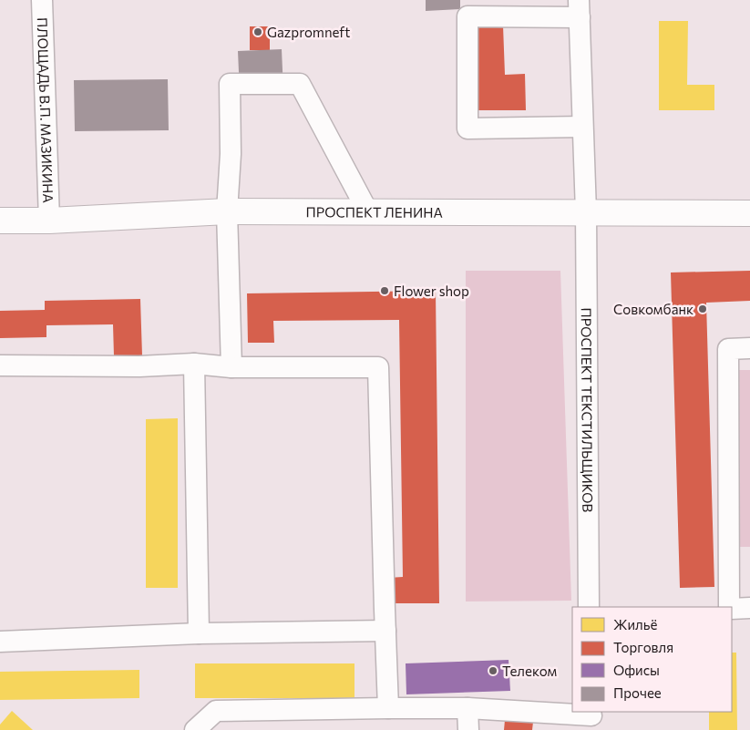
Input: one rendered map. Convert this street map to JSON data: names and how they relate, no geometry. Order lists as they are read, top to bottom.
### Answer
{
  "streets": {
    "main road": ["ПРОСПЕКТ ЛЕНИНА"],
    "street": ["ПЛОЩАДЬ В.П. МАЗИКИНА", "ПРОСПЕКТ ТЕКСТИЛЬЩИКОВ"]
  },
  "crossings": [
    ["ПЛОЩАДЬ В.П. МАЗИКИНА", "ПРОСПЕКТ ЛЕНИНА"],
    ["ПРОСПЕКТ ЛЕНИНА", "ПРОСПЕКТ ТЕКСТИЛЬЩИКОВ"]
  ],
  "places": [
    "Gazpromneft",
    "Flower shop",
    "Совкомбанк",
    "Телеком"
  ],
  "legend": [
    "Жильё",
    "Торговля",
    "Офисы",
    "Прочее"
  ]
}
